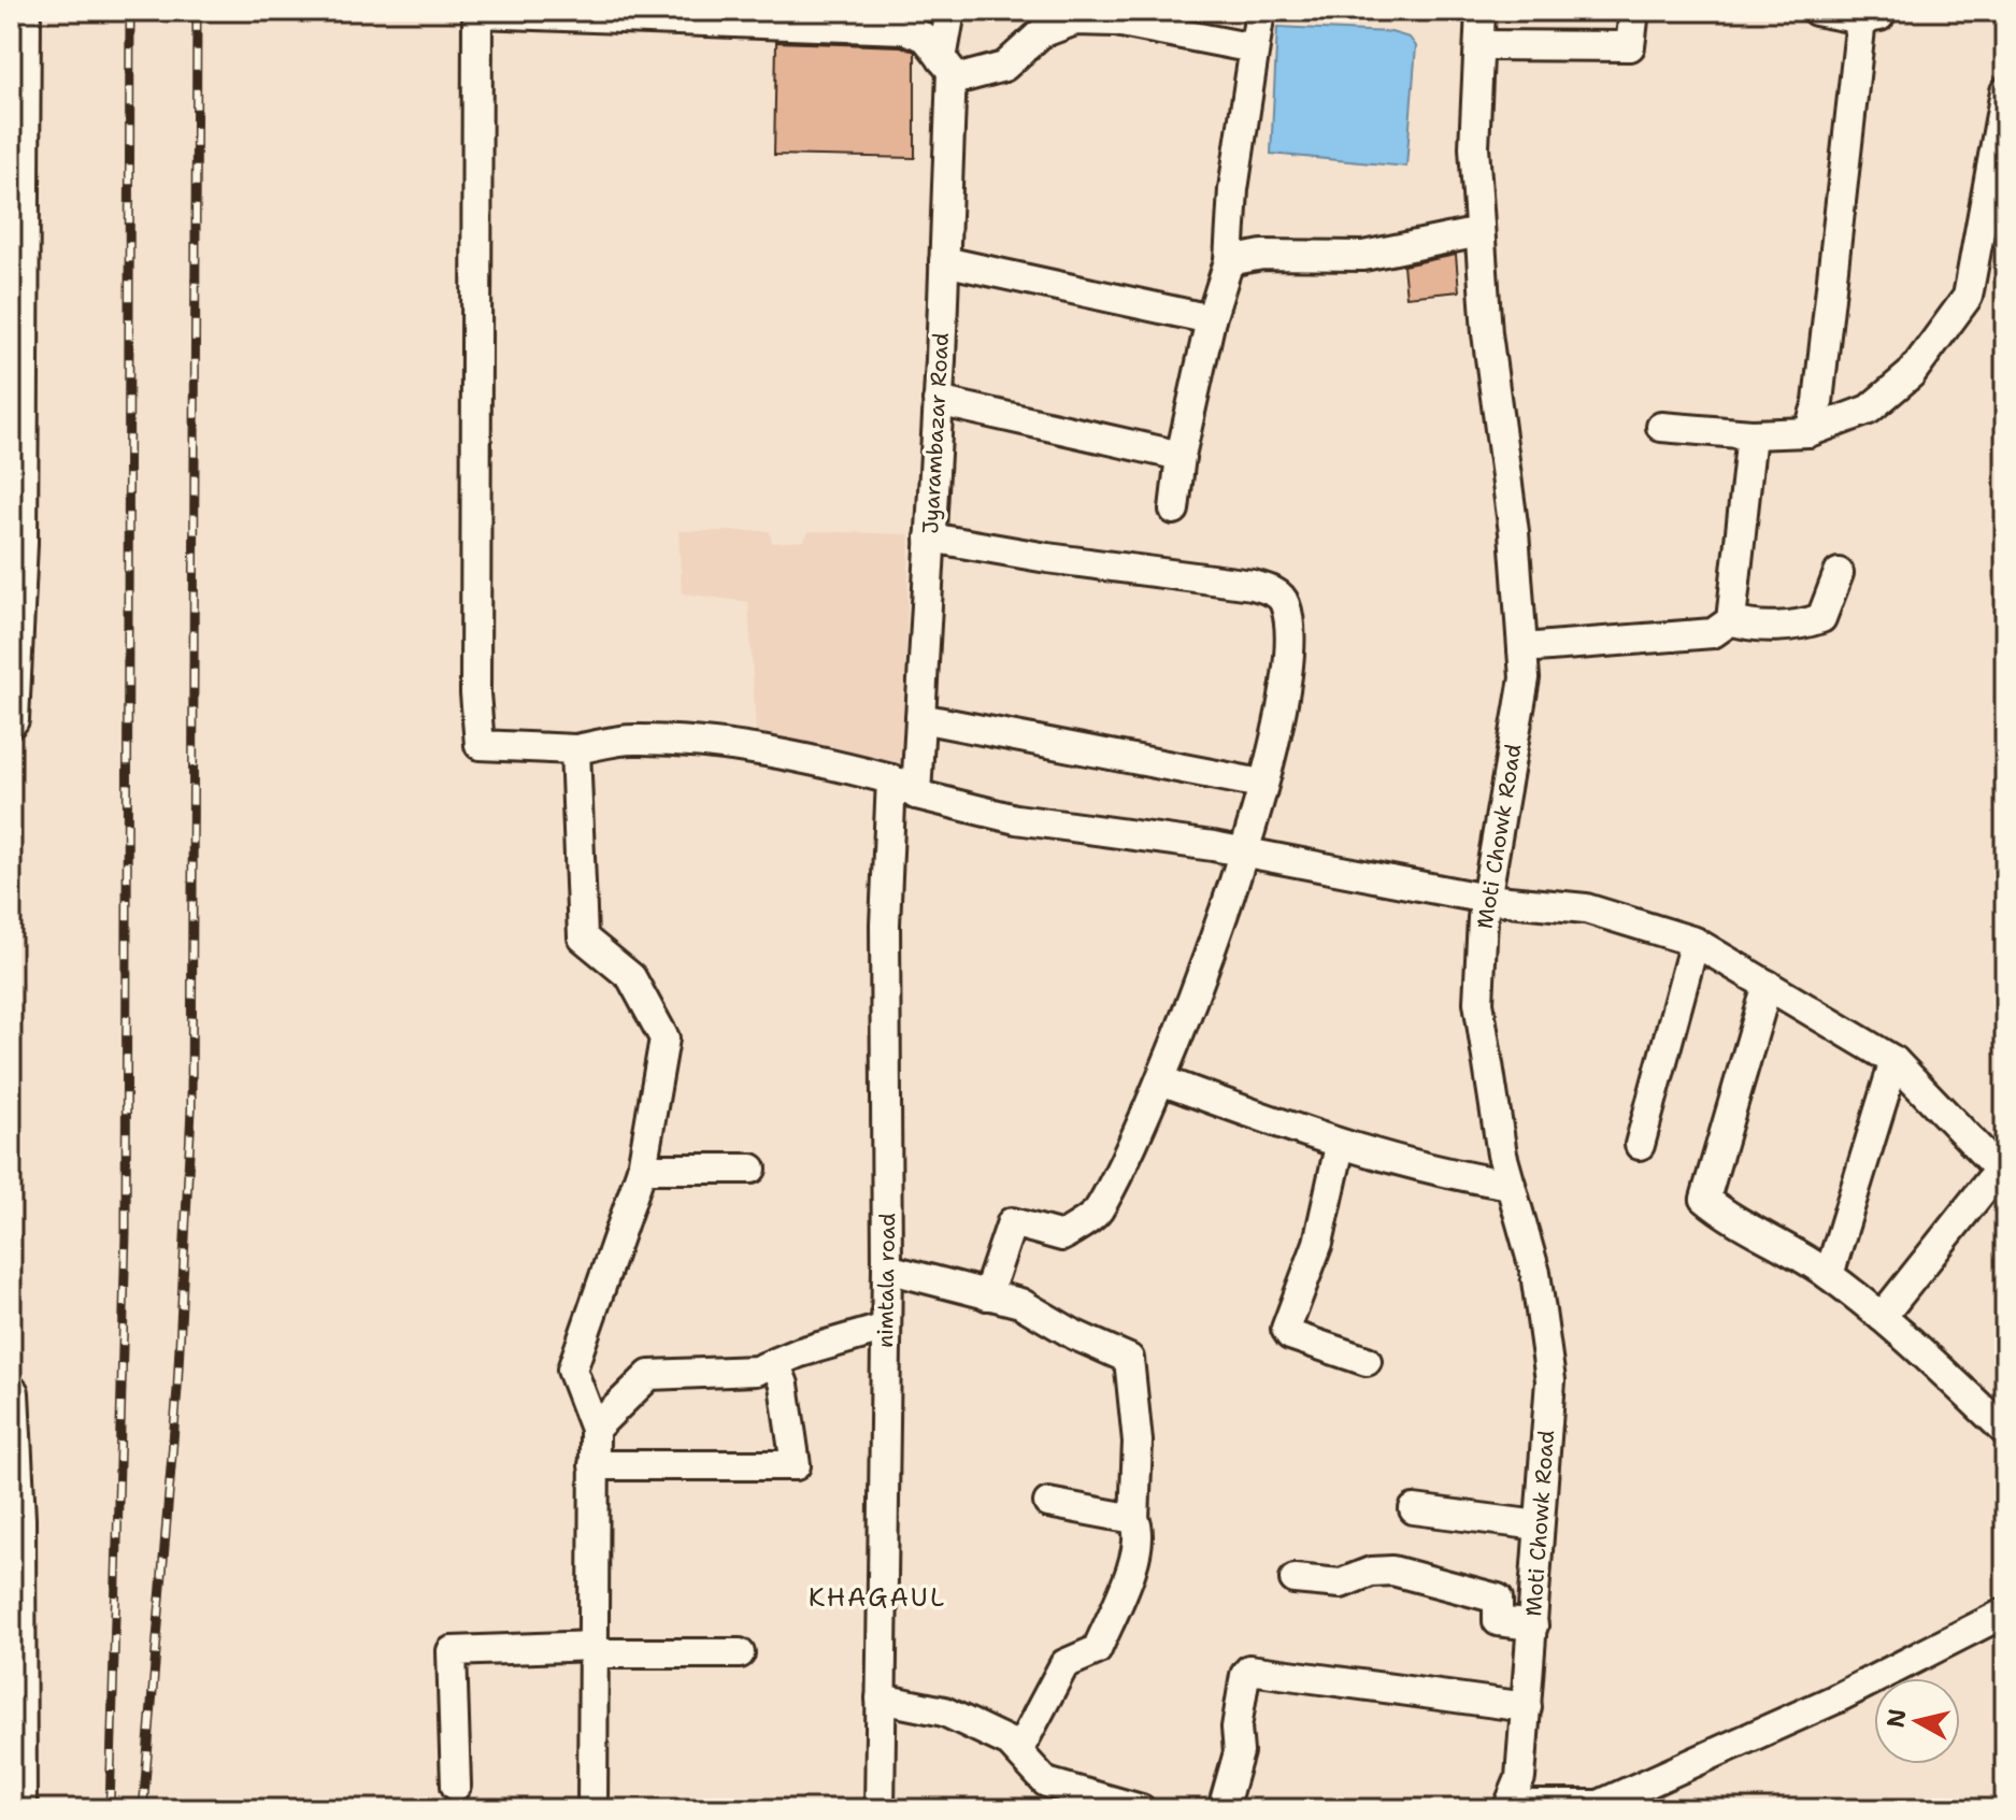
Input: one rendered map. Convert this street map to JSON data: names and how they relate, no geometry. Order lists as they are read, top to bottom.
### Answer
{
  "streets": {
    "street": ["Jyarambazar Road", "Moti Chowk Road", "nimtala road"]
  },
  "crossings": [
    ["Jyarambazar Road", "nimtala road"]
  ],
  "districts": ["KHAGAUL"],
  "north": "left"
}
